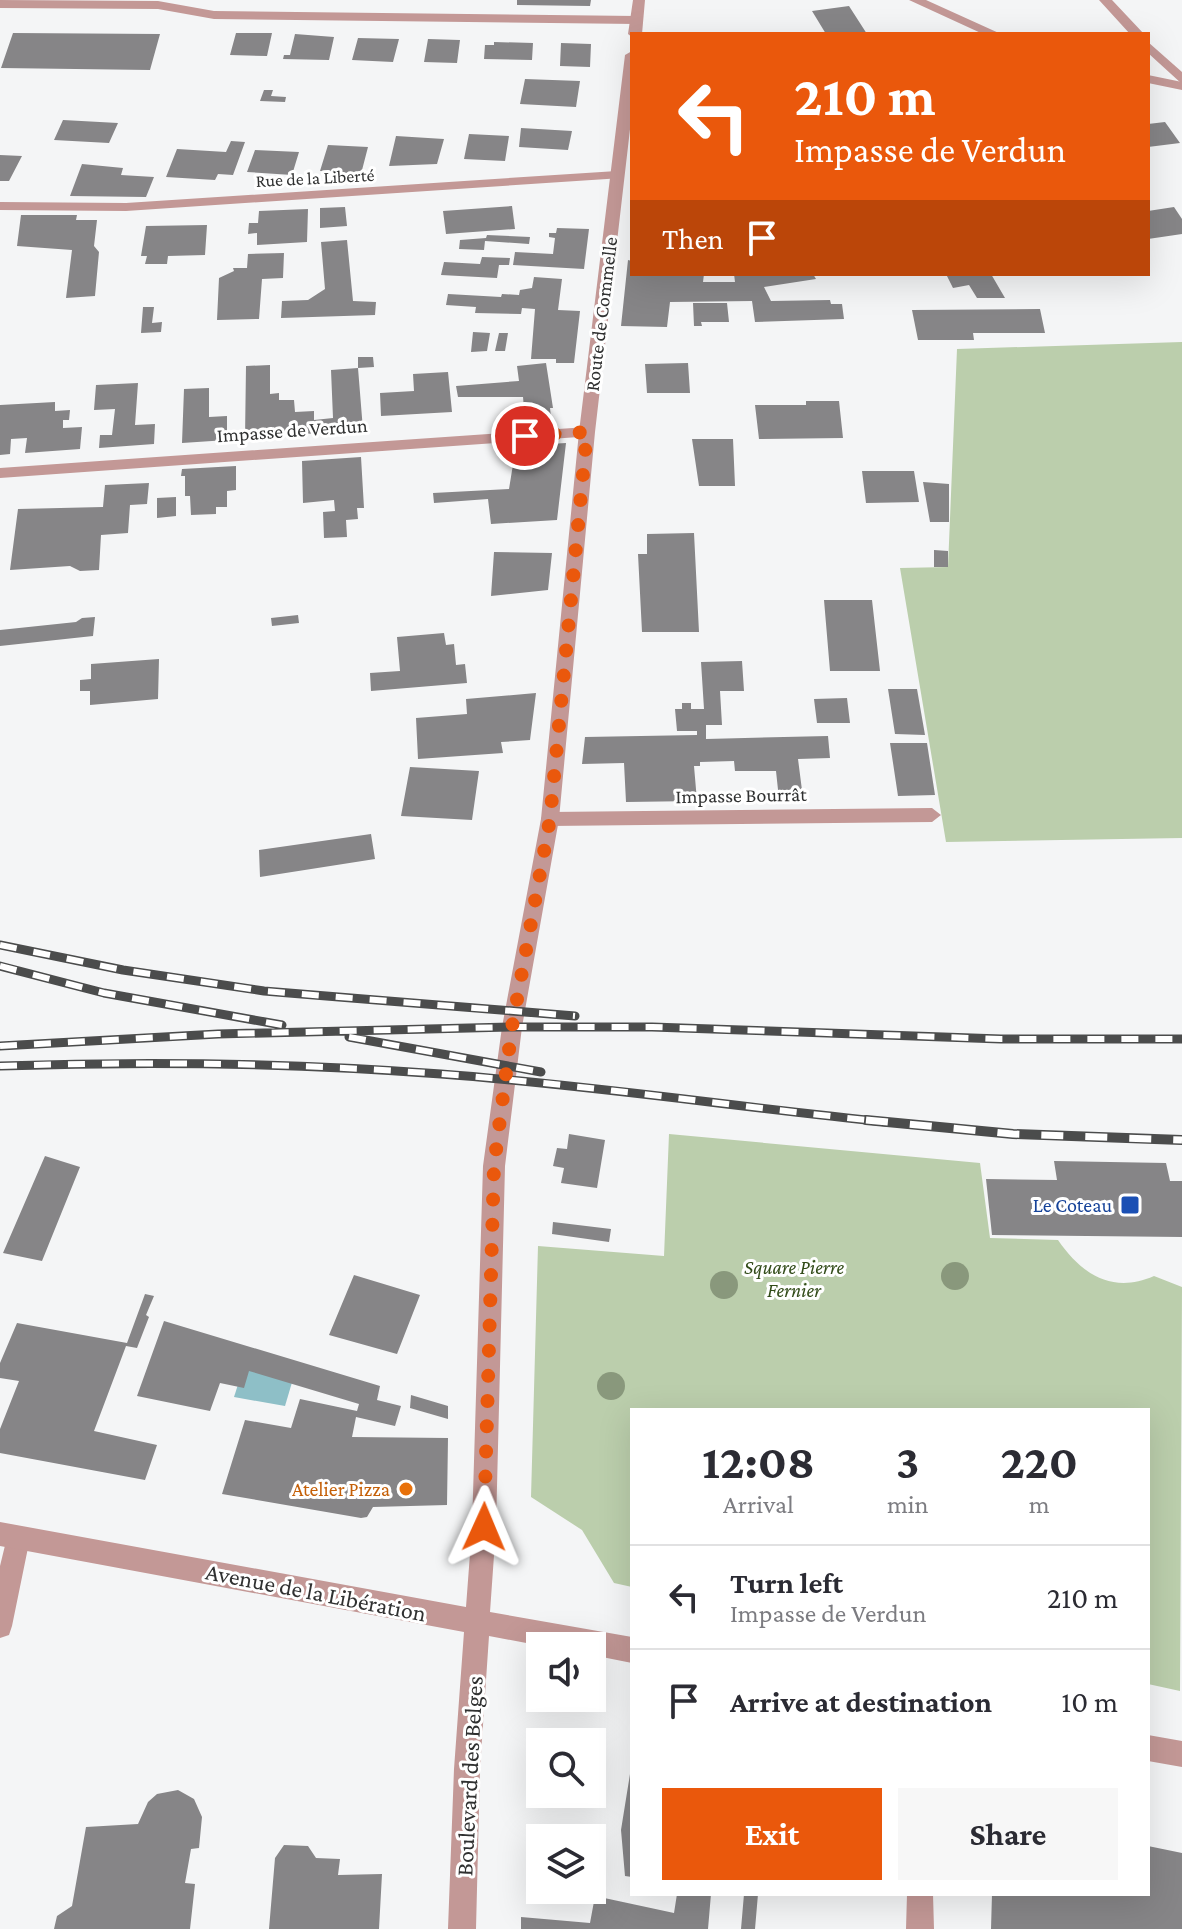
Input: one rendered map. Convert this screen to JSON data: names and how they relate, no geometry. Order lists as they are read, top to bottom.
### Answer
{
  "streets": {
    "street": [
      "Rue de la Liberté",
      "Route de Commelle",
      "Impasse de Verdun",
      "Impasse Bourrât",
      "Avenue de la Libération",
      "Boulevard des Belges"
    ]
  },
  "crossings": [
    ["Rue de la Liberté", "Route de Commelle"],
    ["Route de Commelle", "Impasse de Verdun"],
    ["Route de Commelle", "Impasse Bourrât"],
    ["Route de Commelle", "Avenue de la Libération"],
    ["Route de Commelle", "Boulevard des Belges"],
    ["Avenue de la Libération", "Boulevard des Belges"]
  ],
  "parks": ["Square Pierre Fernier"],
  "places": {
    "transit": ["Le Coteau"],
    "other": ["Atelier Pizza"]
  },
  "page": {
    "turn": ["210 m", "Impasse de Verdun"],
    "then": "Then",
    "eta": [
      "12:08",
      "Arrival",
      "3",
      "min",
      "220",
      "m"
    ],
    "list": [
      {
        "name": "Turn left",
        "note": "Impasse de Verdun",
        "value": "210 m"
      },
      {
        "name": "Arrive at destination",
        "value": "10 m"
      }
    ],
    "buttons": ["Exit", "Share"]
  }
}
